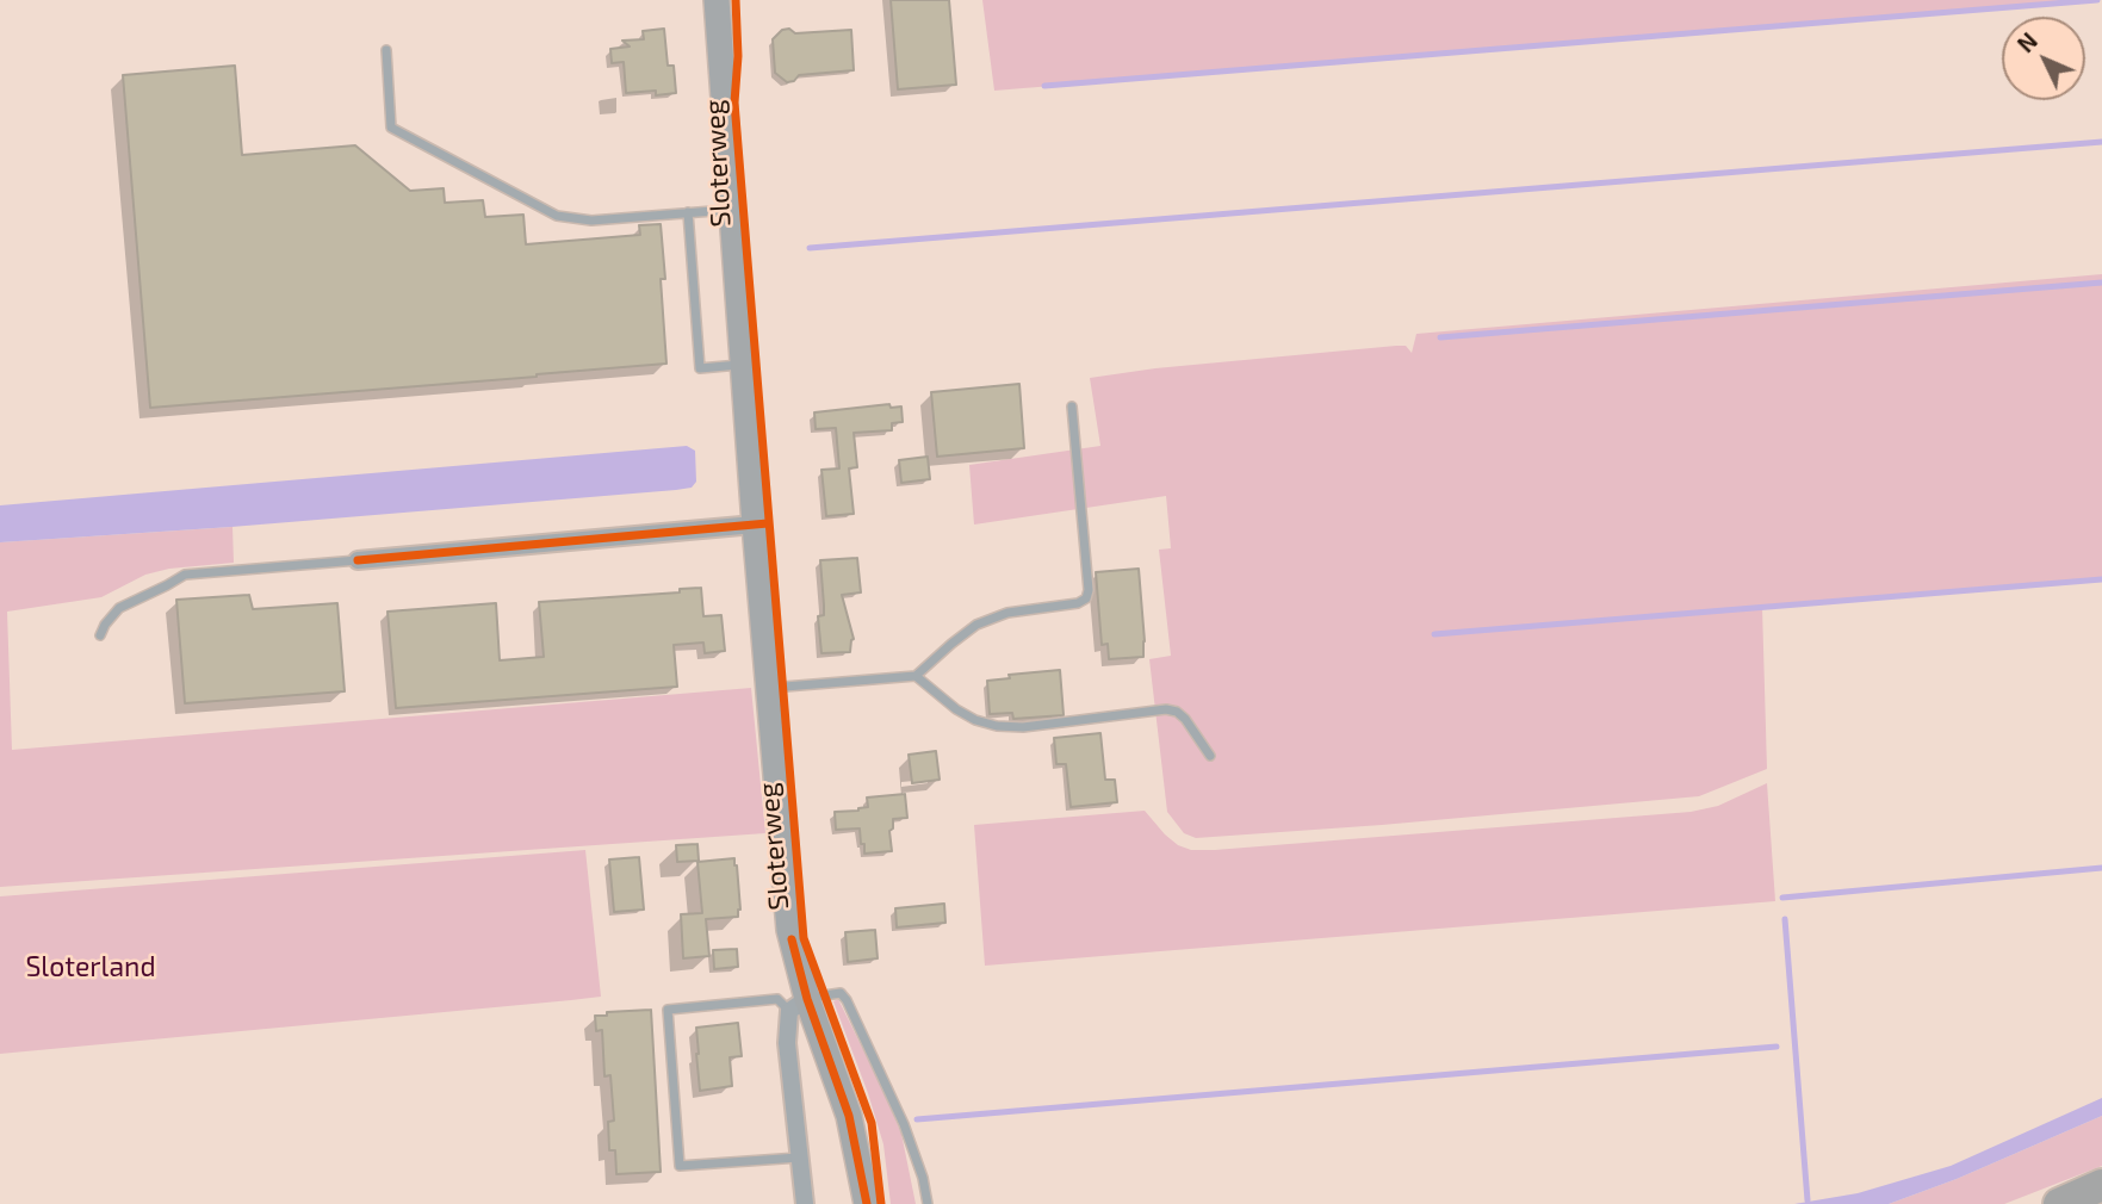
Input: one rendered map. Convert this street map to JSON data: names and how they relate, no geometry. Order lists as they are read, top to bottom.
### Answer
{
  "streets": {
    "street": ["Sloterweg"]
  },
  "parks": ["Sloterland"],
  "north": "top left"
}
